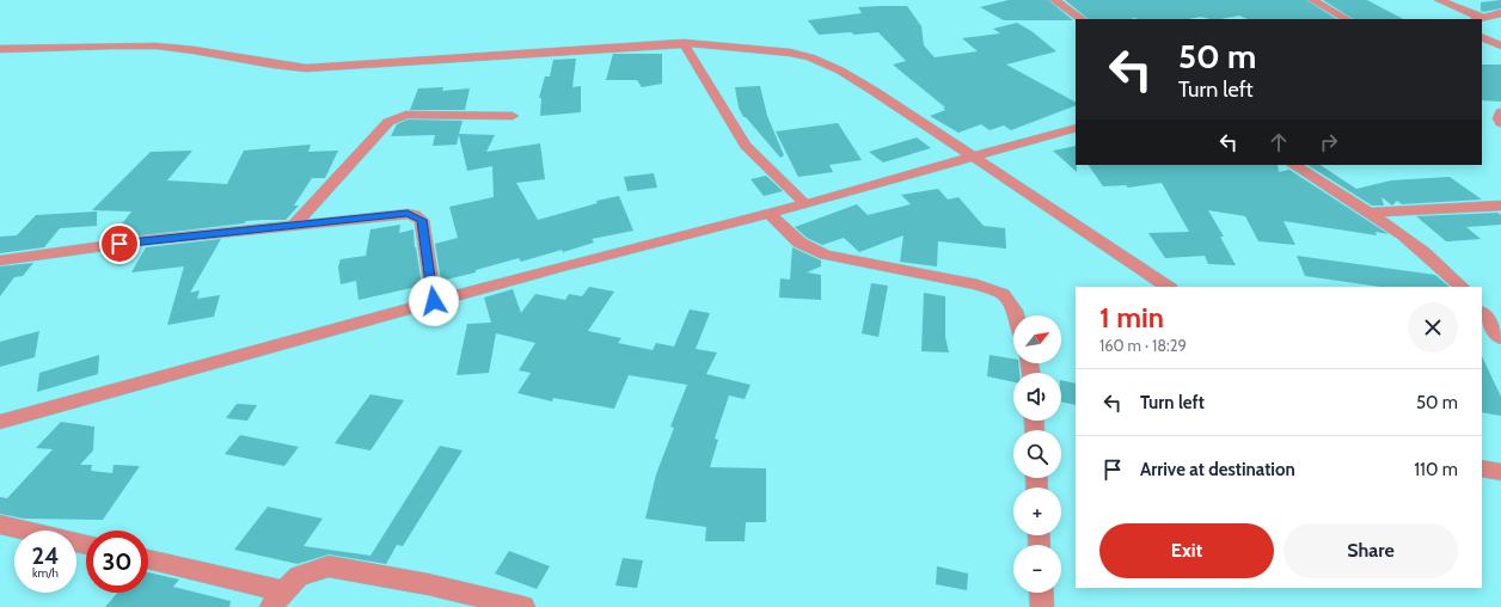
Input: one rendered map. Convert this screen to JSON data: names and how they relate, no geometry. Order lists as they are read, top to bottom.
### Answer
{
  "north": "top right",
  "page": {
    "turn": ["50 m", "Turn left"],
    "heading": ["1 min", "160 m · 18:29"],
    "map_buttons": ["+", "−"],
    "list": [
      {
        "name": "Turn left",
        "value": "50 m"
      },
      {
        "name": "Arrive at destination",
        "value": "110 m"
      }
    ],
    "buttons": ["Exit", "Share"],
    "speed": "24 km/h",
    "limit": "30"
  }
}
